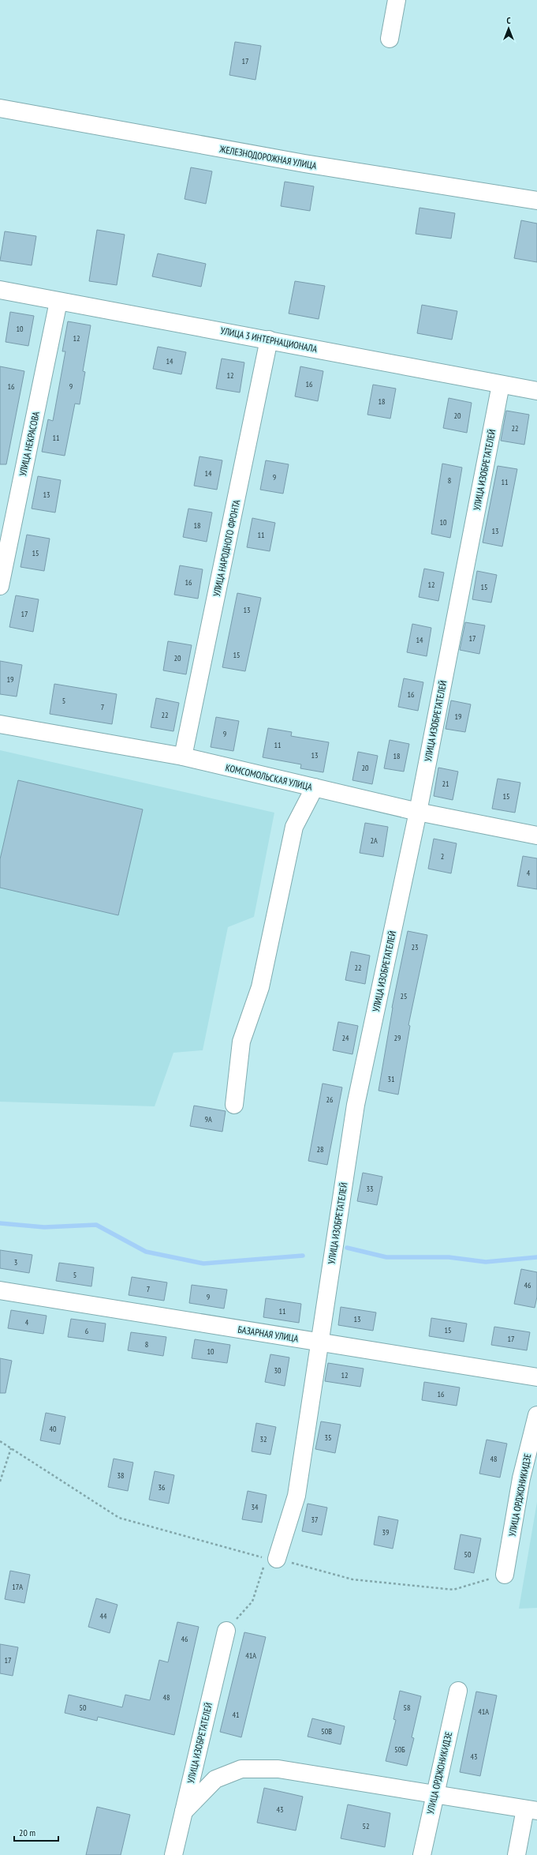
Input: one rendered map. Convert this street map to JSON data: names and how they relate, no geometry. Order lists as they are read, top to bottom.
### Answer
{
  "streets": {
    "street": [
      "ЖЕЛЕЗНОДОРОЖНАЯ УЛИЦА",
      "УЛИЦА 3 ИНТЕРНАЦИОНАЛА",
      "УЛИЦА НЕКРАСОВА",
      "УЛИЦА ИЗОБРЕТАТЕЛЕЙ",
      "УЛИЦА НАРОДНОГО ФРОНТА",
      "КОМСОМОЛЬСКАЯ УЛИЦА",
      "БАЗАРНАЯ УЛИЦА",
      "УЛИЦА ОРДЖОНИКИДЗЕ"
    ]
  },
  "crossings": [
    ["УЛИЦА 3 ИНТЕРНАЦИОНАЛА", "УЛИЦА НЕКРАСОВА"],
    ["УЛИЦА 3 ИНТЕРНАЦИОНАЛА", "УЛИЦА ИЗОБРЕТАТЕЛЕЙ"],
    ["УЛИЦА 3 ИНТЕРНАЦИОНАЛА", "УЛИЦА НАРОДНОГО ФРОНТА"],
    ["УЛИЦА ИЗОБРЕТАТЕЛЕЙ", "КОМСОМОЛЬСКАЯ УЛИЦА"],
    ["УЛИЦА ИЗОБРЕТАТЕЛЕЙ", "БАЗАРНАЯ УЛИЦА"],
    ["УЛИЦА НАРОДНОГО ФРОНТА", "КОМСОМОЛЬСКАЯ УЛИЦА"]
  ],
  "house_numbers": [
    "17",
    "10",
    "12",
    "14",
    "12",
    "16",
    "16",
    "9",
    "18",
    "20",
    "22",
    "11",
    "14",
    "9",
    "8",
    "11",
    "13",
    "10",
    "18",
    "13",
    "11",
    "15",
    "16",
    "12",
    "15",
    "13",
    "17",
    "17",
    "14",
    "15",
    "20",
    "19",
    "16",
    "5",
    "7",
    "22",
    "19",
    "9",
    "11",
    "13",
    "18",
    "20",
    "21",
    "15",
    "2А",
    "2",
    "4",
    "23",
    "22",
    "25",
    "24",
    "29",
    "31",
    "26",
    "9А",
    "28",
    "33",
    "3",
    "5",
    "46",
    "7",
    "9",
    "11",
    "13",
    "4",
    "15",
    "6",
    "17",
    "8",
    "10",
    "30",
    "12",
    "16",
    "40",
    "35",
    "32",
    "48",
    "38",
    "36",
    "34",
    "37",
    "39",
    "50",
    "17А",
    "44",
    "46",
    "41А",
    "17",
    "48",
    "50",
    "58",
    "41А",
    "41",
    "50В",
    "50Б",
    "43",
    "43",
    "52"
  ],
  "scale_bar": "20 m",
  "north": "top"
}
